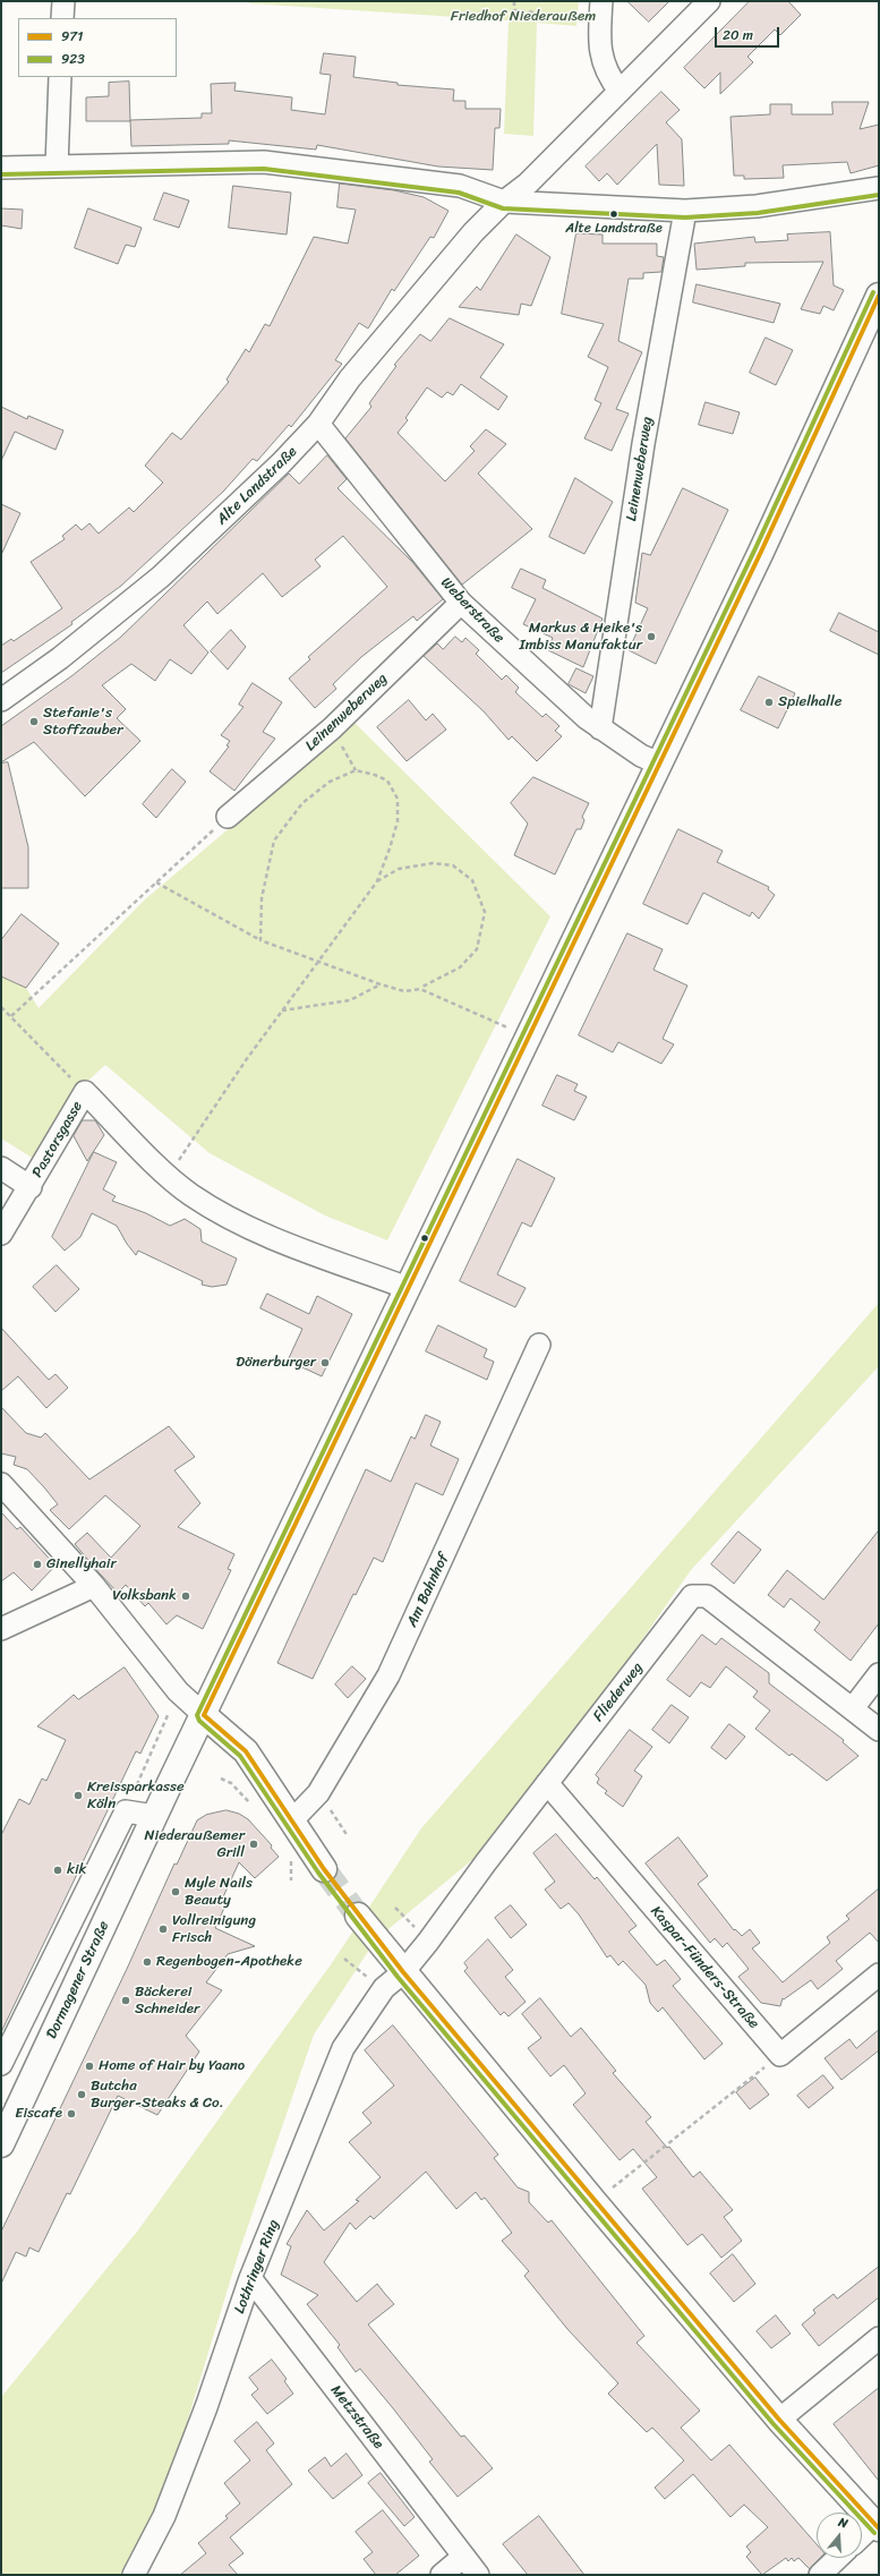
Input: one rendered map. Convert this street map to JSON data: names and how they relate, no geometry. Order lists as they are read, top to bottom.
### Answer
{
  "streets": {
    "main road": ["Dormagener Straße"],
    "street": [
      "Leinenweberweg",
      "Alte Landstraße",
      "Weberstraße",
      "Pastorsgasse",
      "Am Bahnhof",
      "Fliederweg",
      "Kaspar-Fünders-Straße",
      "Lothringer Ring",
      "Metzstraße"
    ]
  },
  "crossings": [
    ["Leinenweberweg", "Weberstraße"],
    ["Alte Landstraße", "Weberstraße"],
    ["Weberstraße", "Dormagener Straße"],
    ["Fliederweg", "Kaspar-Fünders-Straße"],
    ["Fliederweg", "Lothringer Ring"],
    ["Lothringer Ring", "Metzstraße"]
  ],
  "parks": ["Friedhof Niederaußem"],
  "places": [
    "Alte Landstraße",
    "Markus & Heike's Imbiss Manufaktur",
    "Spielhalle",
    "Stefanie's Stoffzauber",
    "Dönerburger",
    "Ginellyhair",
    "Volksbank",
    "Kreissparkasse Köln",
    "Niederaußemer Grill",
    "kik",
    "Myle Nails Beauty",
    "Vollreinigung Frisch",
    "Regenbogen-Apotheke",
    "Bäckerei Schneider",
    "Home of Hair by Yaano",
    "Butcha Burger-Steaks & Co.",
    "Eiscafe"
  ],
  "lines": ["transit line 923", "transit line 971"],
  "legend": ["971", "923"],
  "scale_bar": "20 m",
  "north": "top"
}
